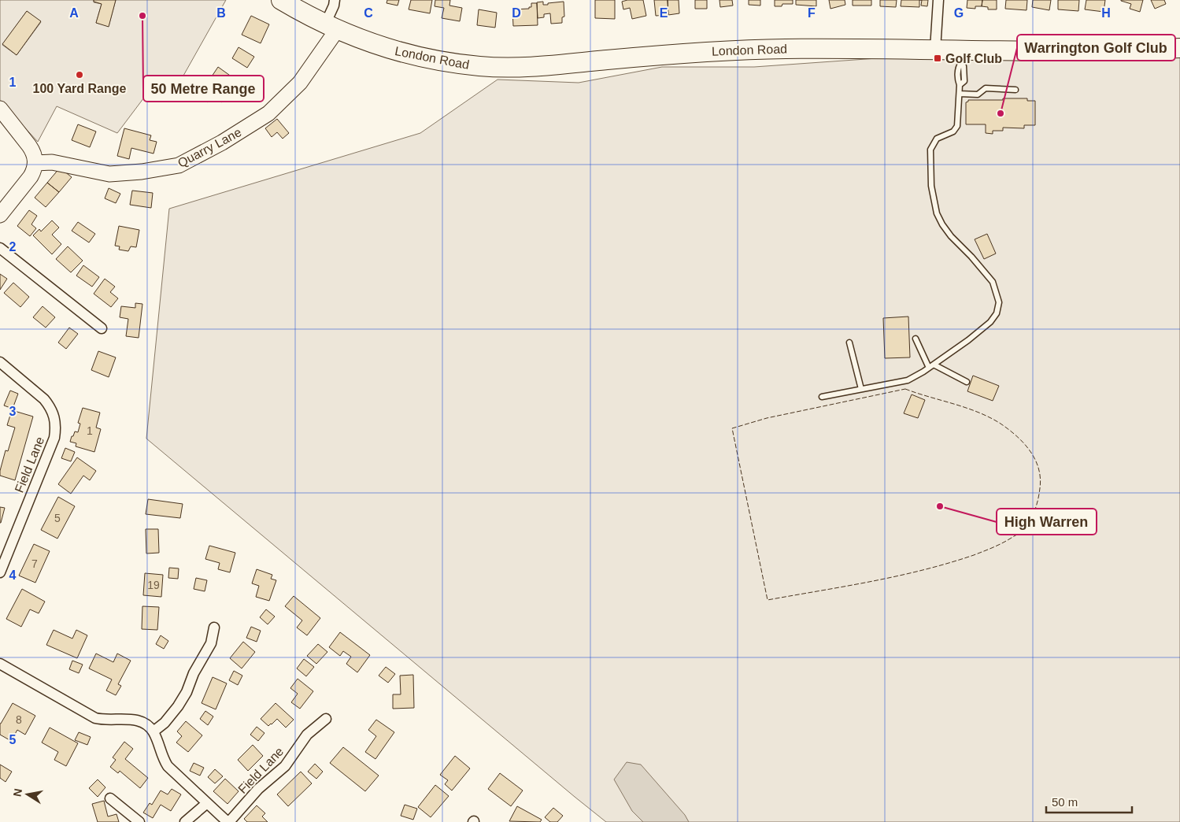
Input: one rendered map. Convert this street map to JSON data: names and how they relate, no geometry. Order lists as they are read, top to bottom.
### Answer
{
  "streets": {
    "highway": ["London Road"],
    "street": ["Quarry Lane", "Field Lane"]
  },
  "crossings": [
    ["London Road", "Quarry Lane"]
  ],
  "places": {
    "other": [
      "50 Metre Range",
      "100 Yard Range",
      "Warrington Golf Club",
      "High Warren"
    ],
    "transit": ["Golf Club"]
  },
  "house_numbers": [
    "1",
    "5",
    "7",
    "19",
    "8"
  ],
  "scale_bar": "50 m",
  "north": "left",
  "grid": {
    "columns": [
      "A",
      "B",
      "C",
      "D",
      "E",
      "F",
      "G",
      "H"
    ],
    "rows": [
      "1",
      "2",
      "3",
      "4",
      "5"
    ]
  }
}
